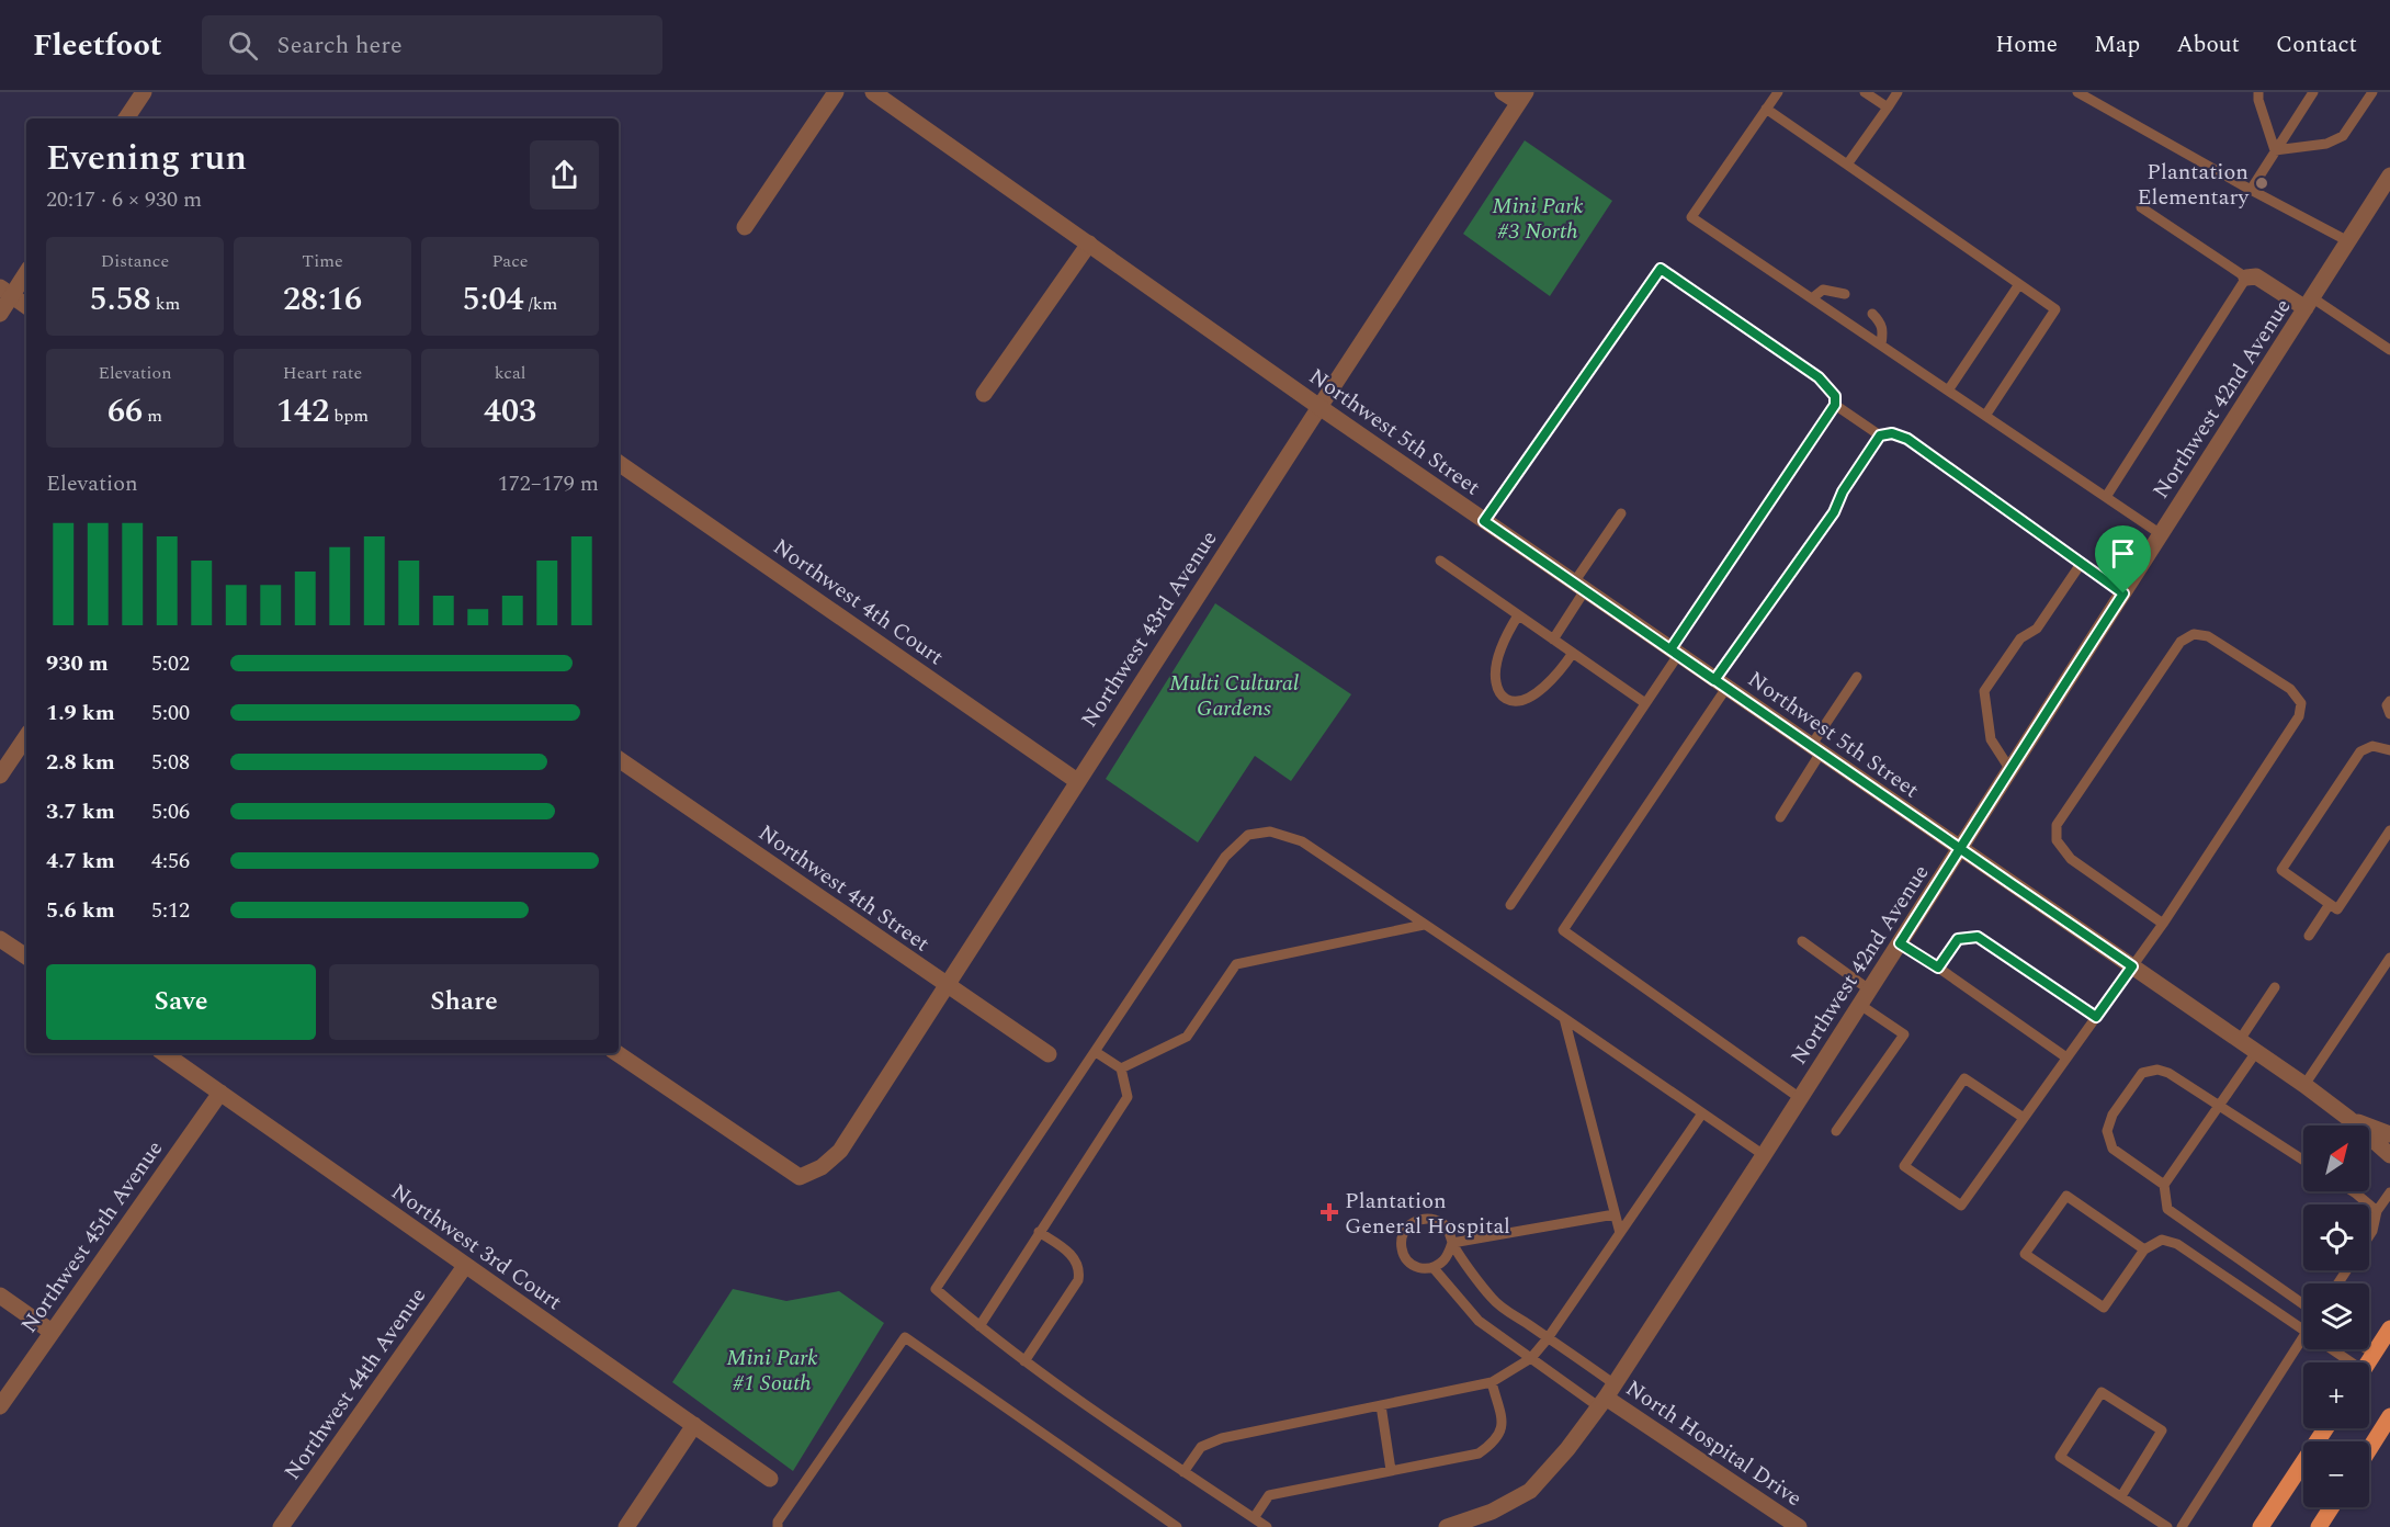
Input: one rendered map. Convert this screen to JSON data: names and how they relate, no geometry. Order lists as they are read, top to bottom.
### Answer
{
  "streets": {
    "street": [
      "Northwest 42nd Avenue",
      "Northwest 5th Street",
      "Northwest 4th Court",
      "Northwest 43rd Avenue",
      "Northwest 4th Street",
      "Northwest 45th Avenue",
      "Northwest 3rd Court",
      "Northwest 44th Avenue",
      "North Hospital Drive"
    ]
  },
  "crossings": [
    ["Northwest 42nd Avenue", "Northwest 5th Street"],
    ["Northwest 42nd Avenue", "North Hospital Drive"],
    ["Northwest 5th Street", "Northwest 43rd Avenue"],
    ["Northwest 4th Court", "Northwest 43rd Avenue"],
    ["Northwest 43rd Avenue", "Northwest 4th Street"],
    ["Northwest 45th Avenue", "Northwest 3rd Court"],
    ["Northwest 3rd Court", "Northwest 44th Avenue"]
  ],
  "parks": ["Mini Park #3 North", "Multi Cultural Gardens", "Mini Park #1 South"],
  "places": {
    "other": ["Plantation Elementary"],
    "health": ["Plantation General Hospital"]
  },
  "north": "top right",
  "page": {
    "header": "Fleetfoot",
    "search": "Search here",
    "nav": [
      "Home",
      "Map",
      "About",
      "Contact"
    ],
    "heading": ["Evening run", "20:17 · 6 × 930 m"],
    "stats": [
      ["Distance", "5.58 km"],
      ["Time", "28:16"],
      ["Pace", "5:04 /km"],
      ["Elevation", "66 m"],
      ["Heart rate", "142 bpm"],
      ["kcal", "403"]
    ],
    "chart": ["Elevation", "172–179 m"],
    "list": [
      {
        "name": "930 m",
        "note": "5:02"
      },
      {
        "name": "1.9 km",
        "note": "5:00"
      },
      {
        "name": "2.8 km",
        "note": "5:08"
      },
      {
        "name": "3.7 km",
        "note": "5:06"
      },
      {
        "name": "4.7 km",
        "note": "4:56"
      },
      {
        "name": "5.6 km",
        "note": "5:12"
      }
    ],
    "buttons": ["Save", "Share"],
    "map_buttons": ["+", "−"]
  }
}
